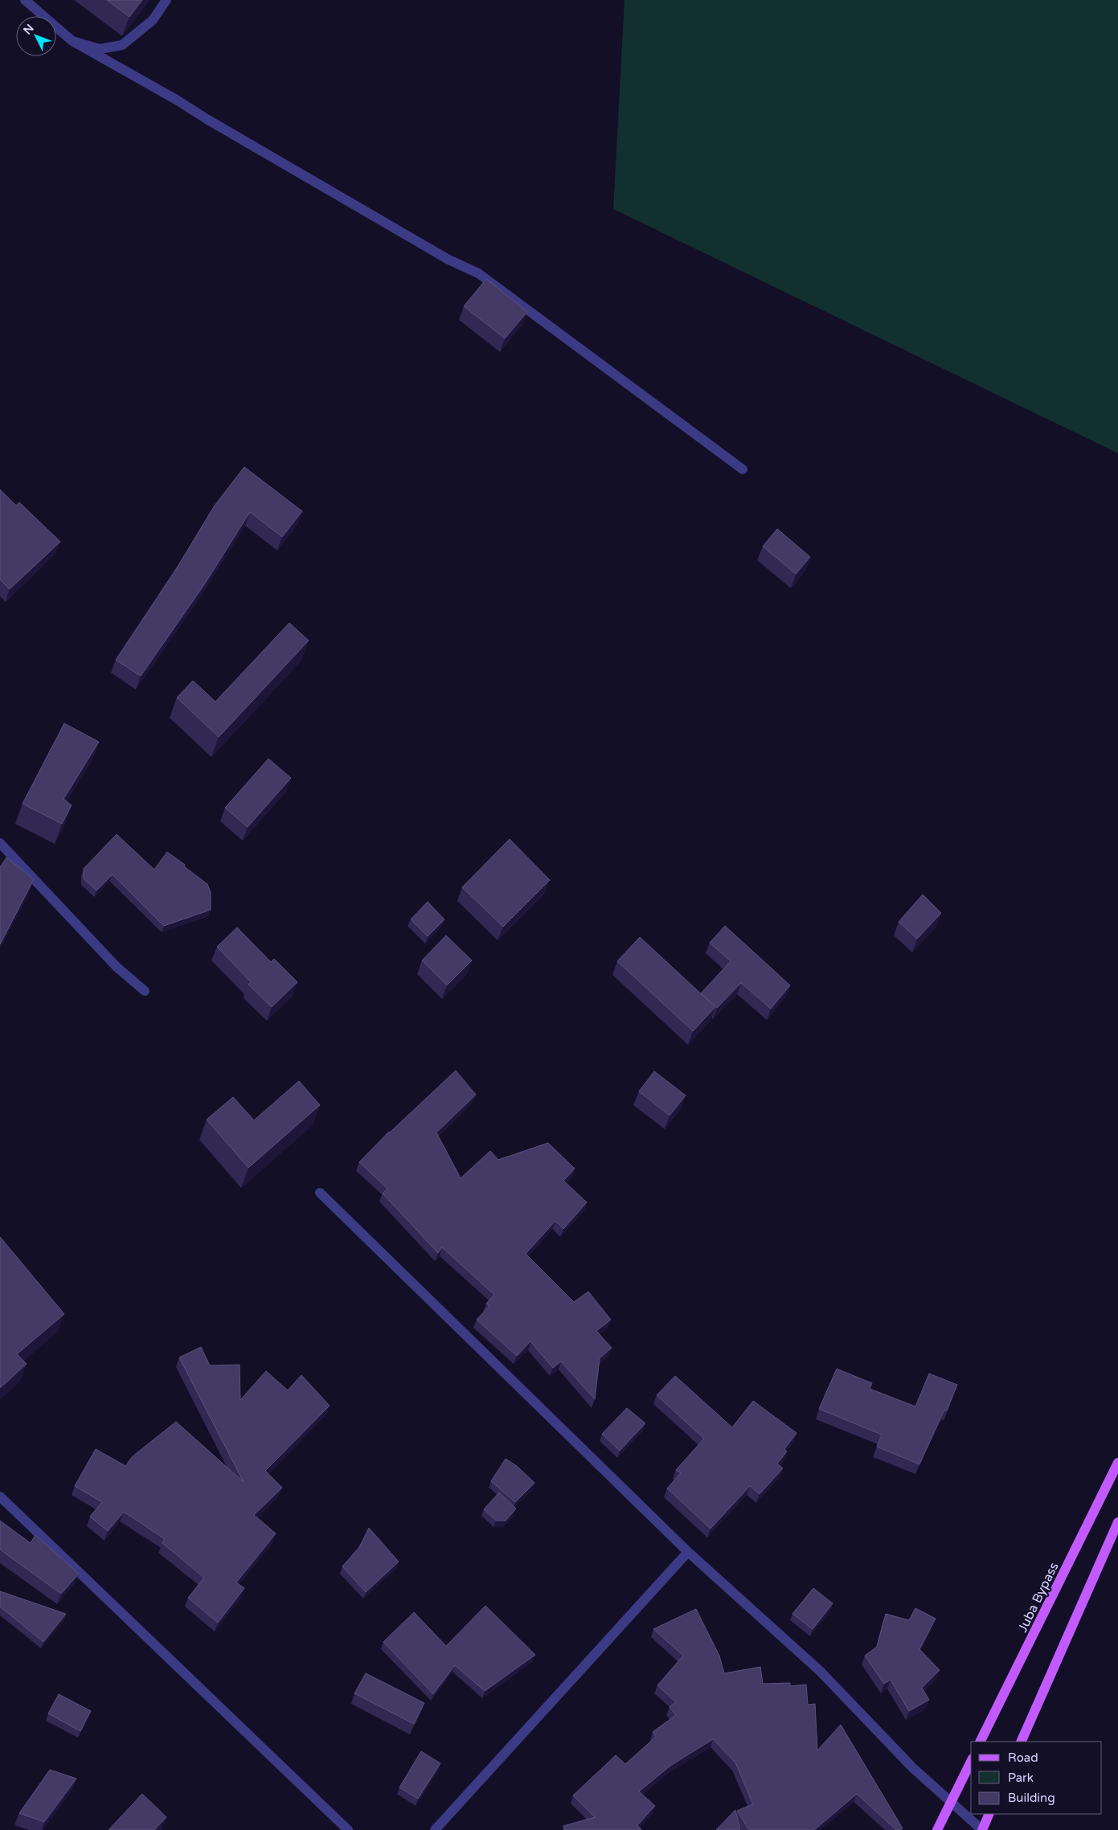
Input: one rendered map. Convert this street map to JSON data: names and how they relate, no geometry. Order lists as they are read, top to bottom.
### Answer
{
  "streets": {
    "main road": ["Juba Bypass"]
  },
  "legend": ["Road", "Park", "Building"],
  "north": "top left"
}
